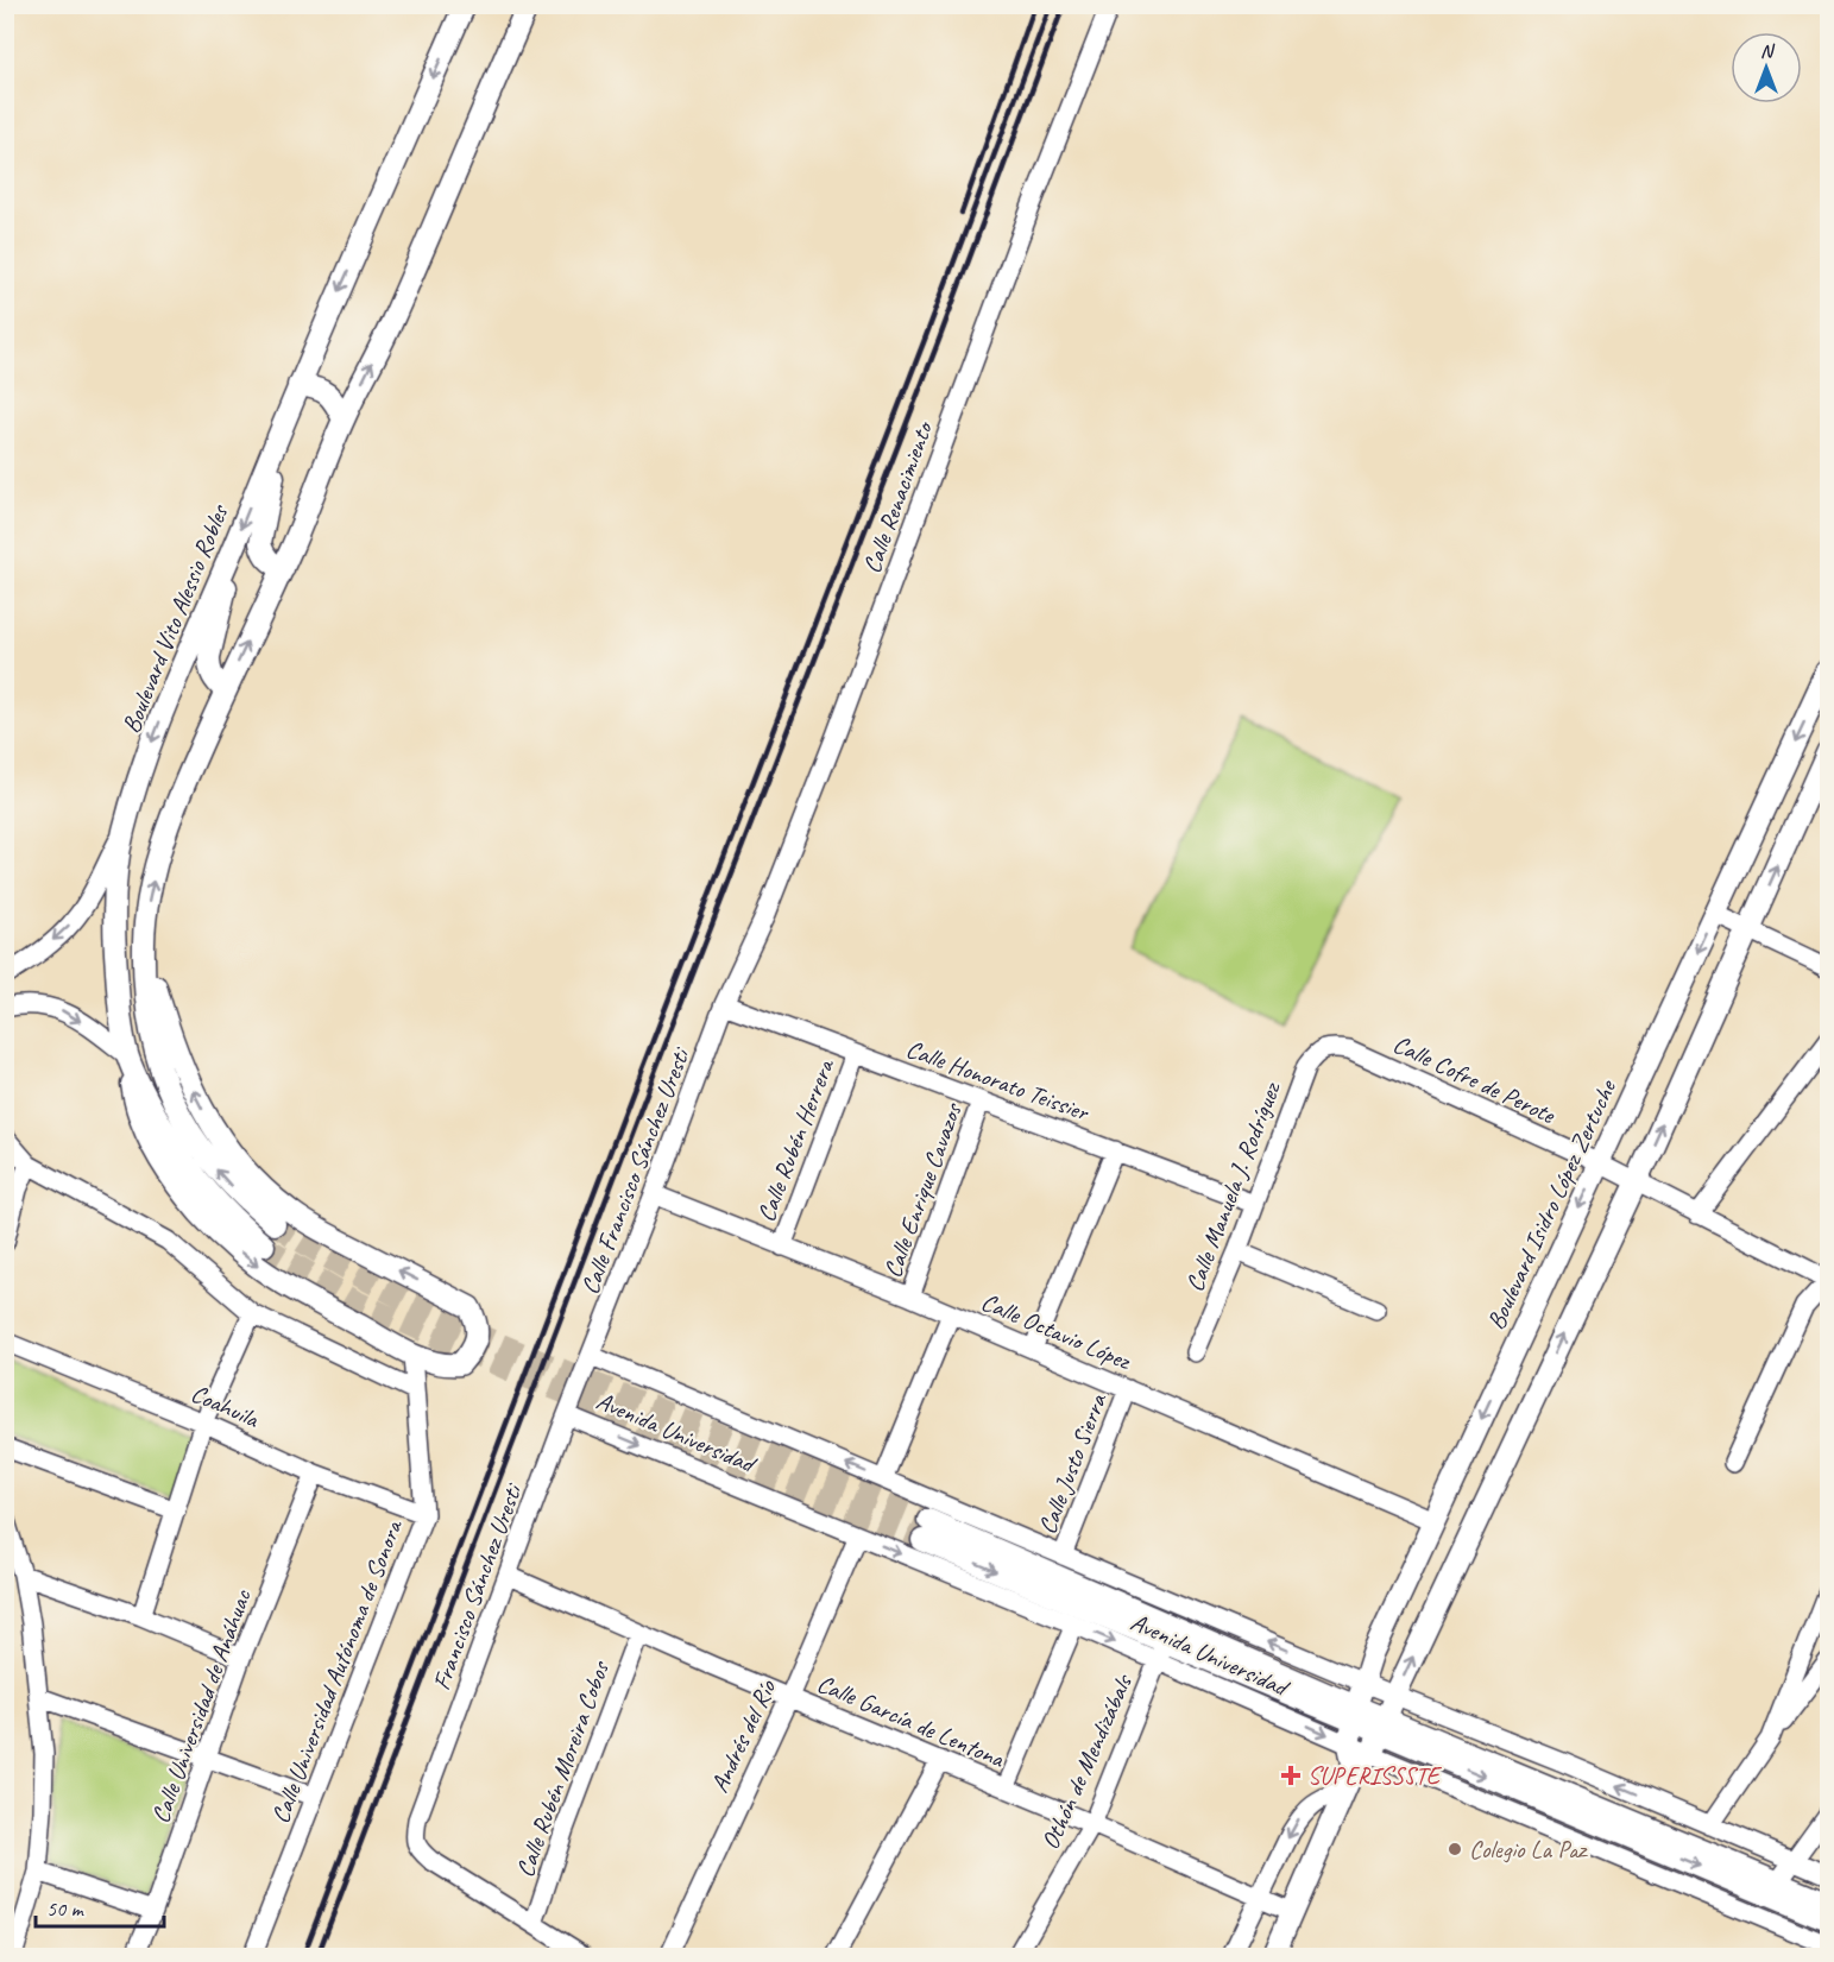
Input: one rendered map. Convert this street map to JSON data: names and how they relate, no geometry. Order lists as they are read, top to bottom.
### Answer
{
  "streets": {
    "main road": ["Boulevard Vito Alessio Robles", "Boulevard Isidro López Zertuche", "Avenida Universidad"],
    "street": [
      "Calle Renacimiento",
      "Calle Cofre de Perote",
      "Calle Honorato Teissier",
      "Calle Rubén Herrera",
      "Calle Francisco Sánchez Uresti",
      "Calle Manuela J. Rodríguez",
      "Calle Enrique Cavazos",
      "Calle Octavio López",
      "Coahuila",
      "Calle Justo Sierra",
      "Francisco Sánchez Uresti",
      "Calle Universidad Autónoma de Sonora",
      "Calle Universidad de Anáhuac",
      "Calle García de Lentona",
      "Andrés del Río",
      "Othón de Mendizábals",
      "Calle Rubén Moreira Cobos"
    ]
  },
  "crossings": [
    ["Calle Renacimiento", "Calle Honorato Teissier"],
    ["Calle Renacimiento", "Calle Francisco Sánchez Uresti"],
    ["Calle Cofre de Perote", "Calle Manuela J. Rodríguez"],
    ["Calle Cofre de Perote", "Boulevard Isidro López Zertuche"],
    ["Calle Honorato Teissier", "Calle Rubén Herrera"],
    ["Calle Honorato Teissier", "Calle Francisco Sánchez Uresti"],
    ["Calle Honorato Teissier", "Calle Manuela J. Rodríguez"],
    ["Calle Honorato Teissier", "Calle Enrique Cavazos"],
    ["Calle Rubén Herrera", "Calle Octavio López"],
    ["Calle Francisco Sánchez Uresti", "Calle Octavio López"],
    ["Calle Francisco Sánchez Uresti", "Avenida Universidad"],
    ["Calle Francisco Sánchez Uresti", "Francisco Sánchez Uresti"],
    ["Calle Enrique Cavazos", "Calle Octavio López"],
    ["Boulevard Isidro López Zertuche", "Calle Octavio López"],
    ["Boulevard Isidro López Zertuche", "Avenida Universidad"],
    ["Calle Octavio López", "Calle Justo Sierra"],
    ["Coahuila", "Calle Universidad Autónoma de Sonora"],
    ["Coahuila", "Calle Universidad de Anáhuac"],
    ["Avenida Universidad", "Calle Justo Sierra"],
    ["Avenida Universidad", "Francisco Sánchez Uresti"],
    ["Avenida Universidad", "Andrés del Río"],
    ["Avenida Universidad", "Othón de Mendizábals"],
    ["Francisco Sánchez Uresti", "Calle García de Lentona"],
    ["Francisco Sánchez Uresti", "Calle Rubén Moreira Cobos"],
    ["Calle García de Lentona", "Andrés del Río"],
    ["Calle García de Lentona", "Othón de Mendizábals"],
    ["Calle García de Lentona", "Calle Rubén Moreira Cobos"]
  ],
  "places": {
    "health": ["SUPERISSSTE"],
    "other": ["Colegio La Paz"]
  },
  "scale_bar": "50 m",
  "north": "top"
}
